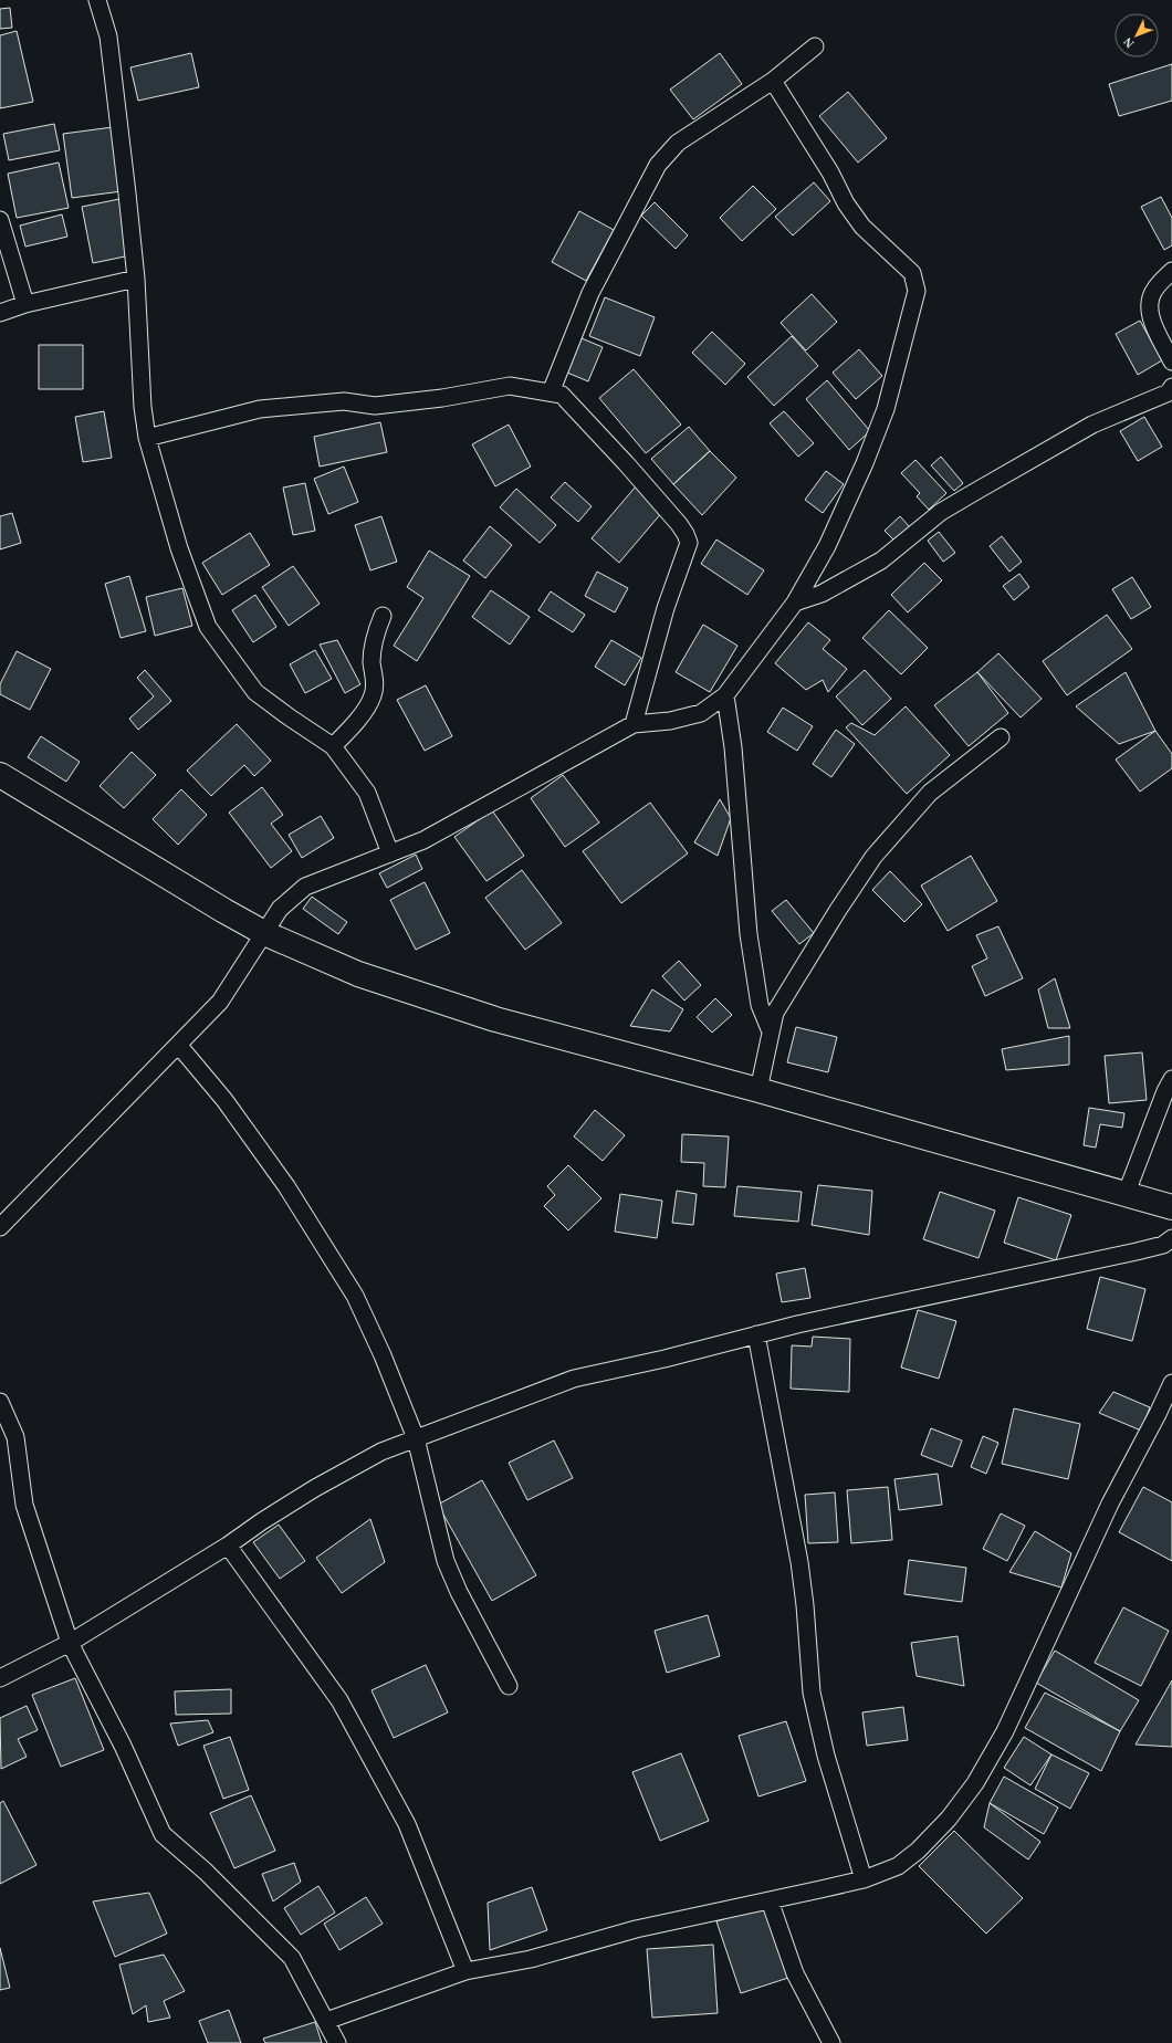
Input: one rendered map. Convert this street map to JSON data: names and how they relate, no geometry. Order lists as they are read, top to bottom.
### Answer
{
  "north": "bottom left"
}
